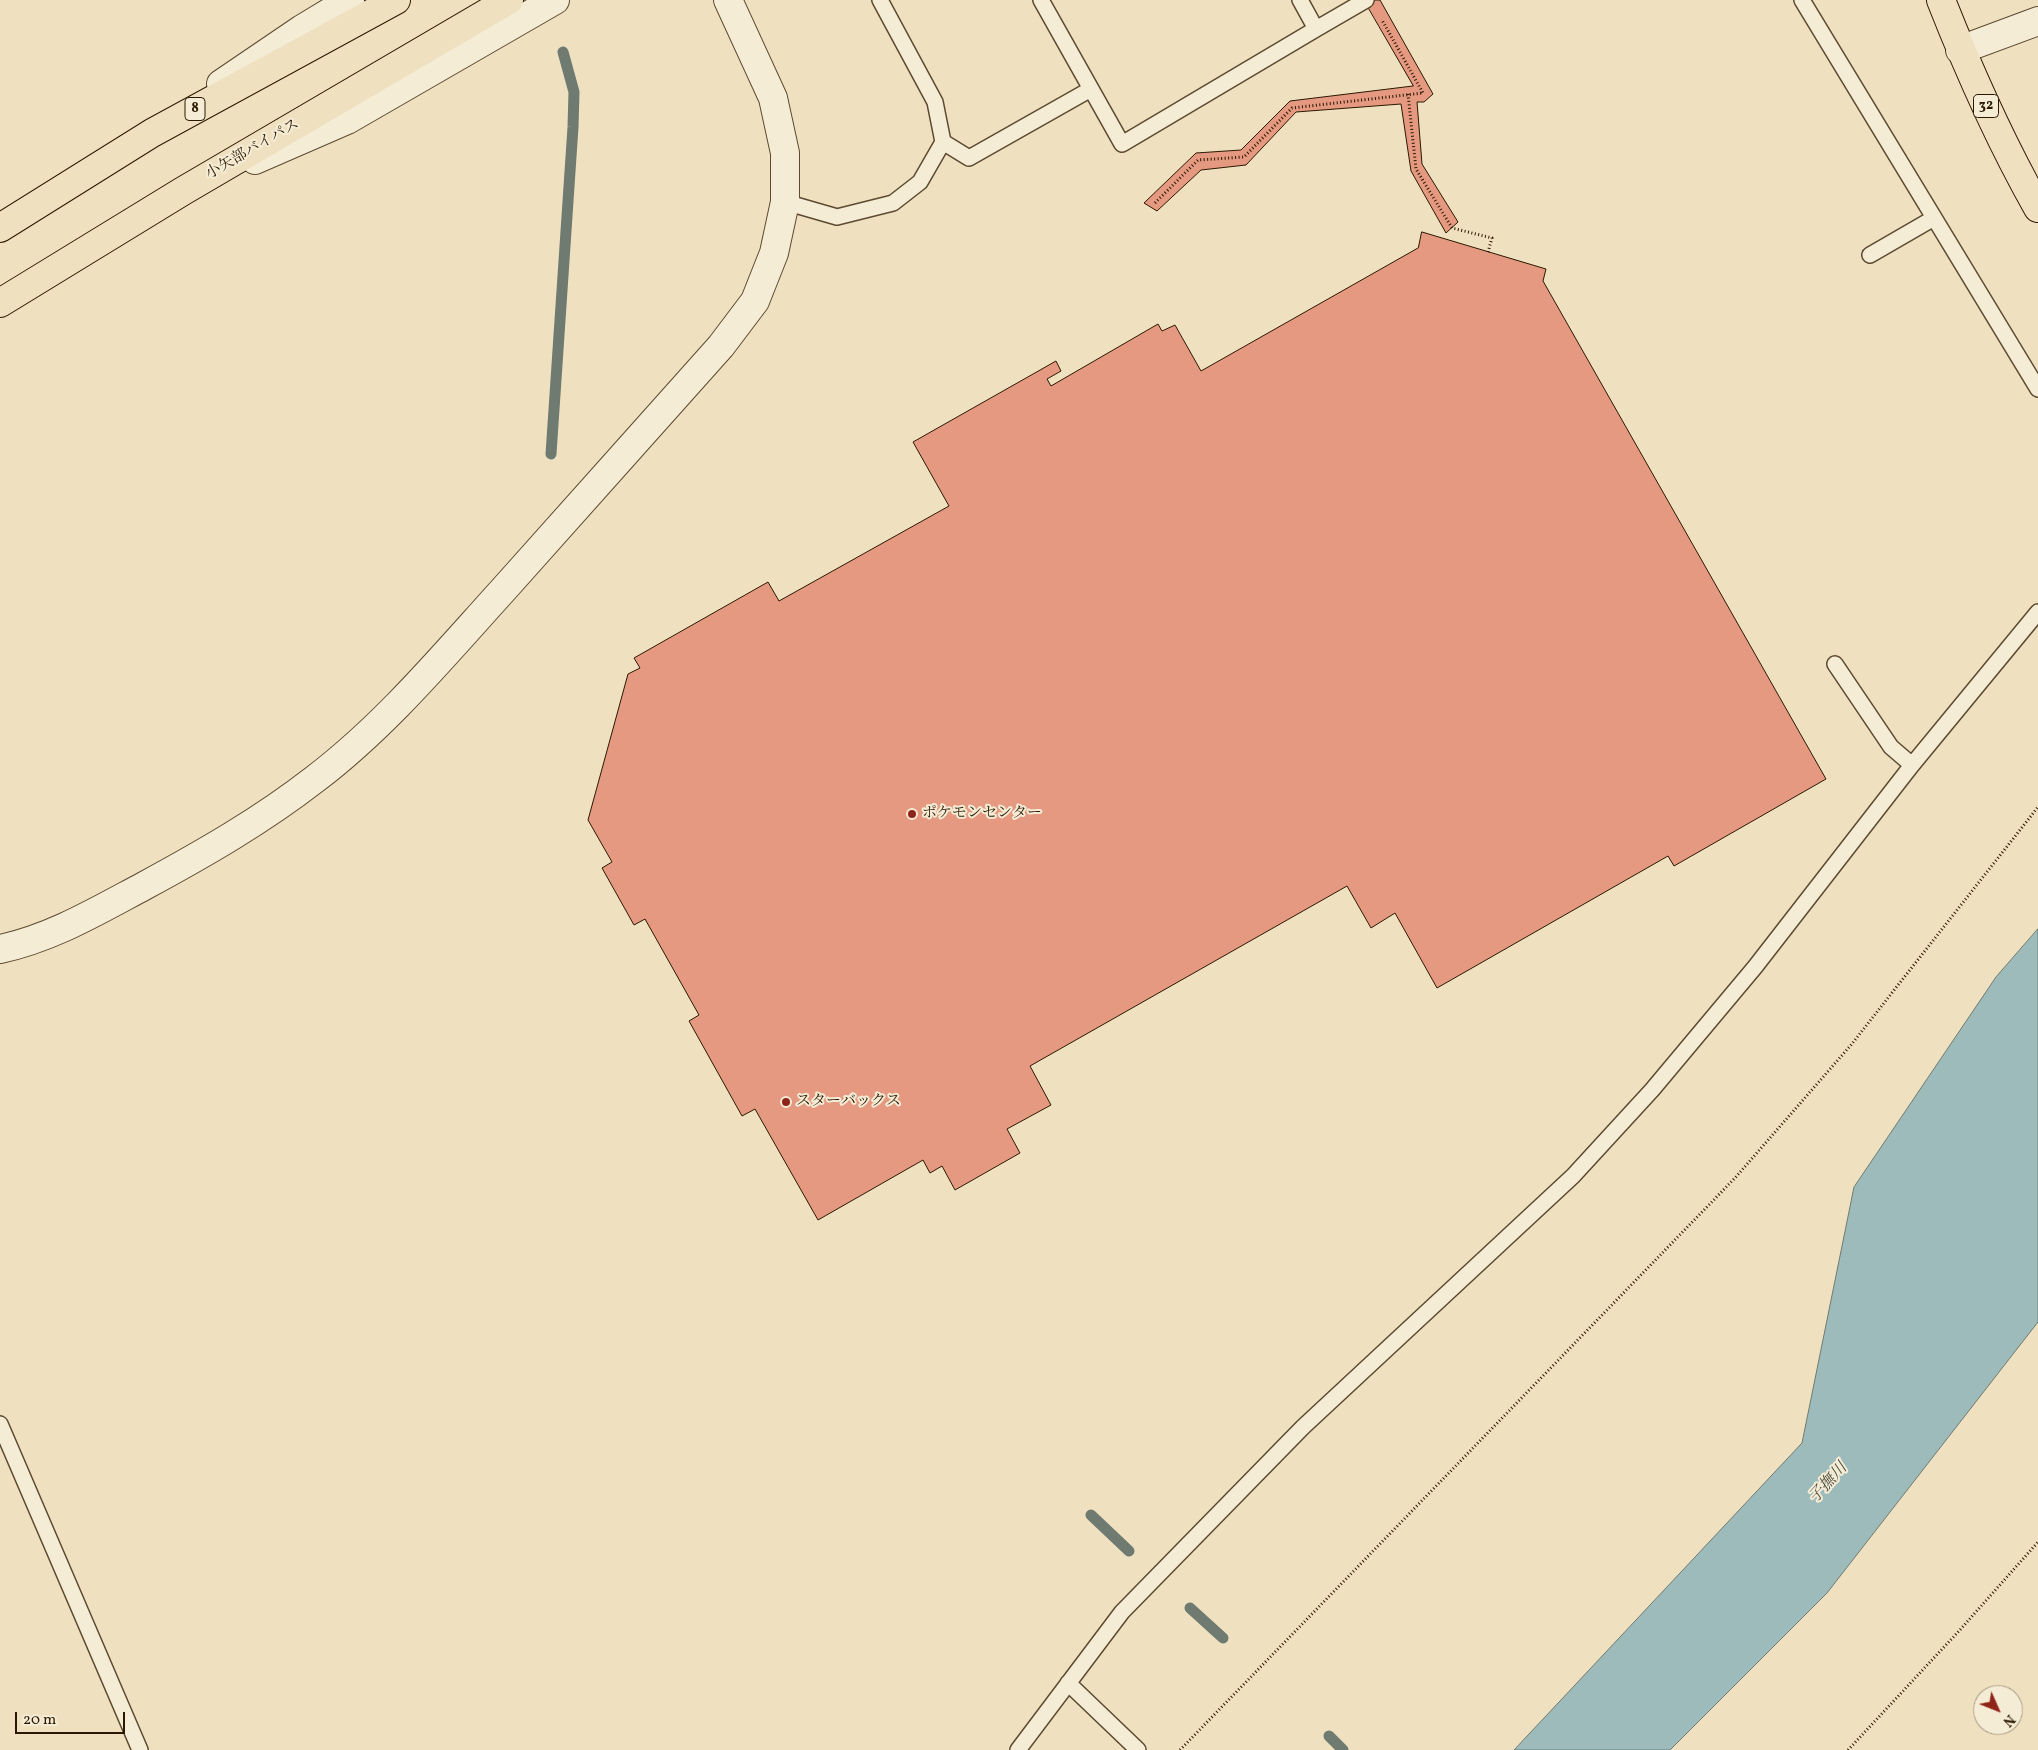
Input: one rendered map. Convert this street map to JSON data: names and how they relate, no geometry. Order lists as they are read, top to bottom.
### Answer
{
  "streets": {
    "main road": ["32", "8", "小矢部バイパス"]
  },
  "water": ["子撫川"],
  "places": ["ポケモンセンター", "スターバックス"],
  "scale_bar": "20 m",
  "north": "bottom right"
}
